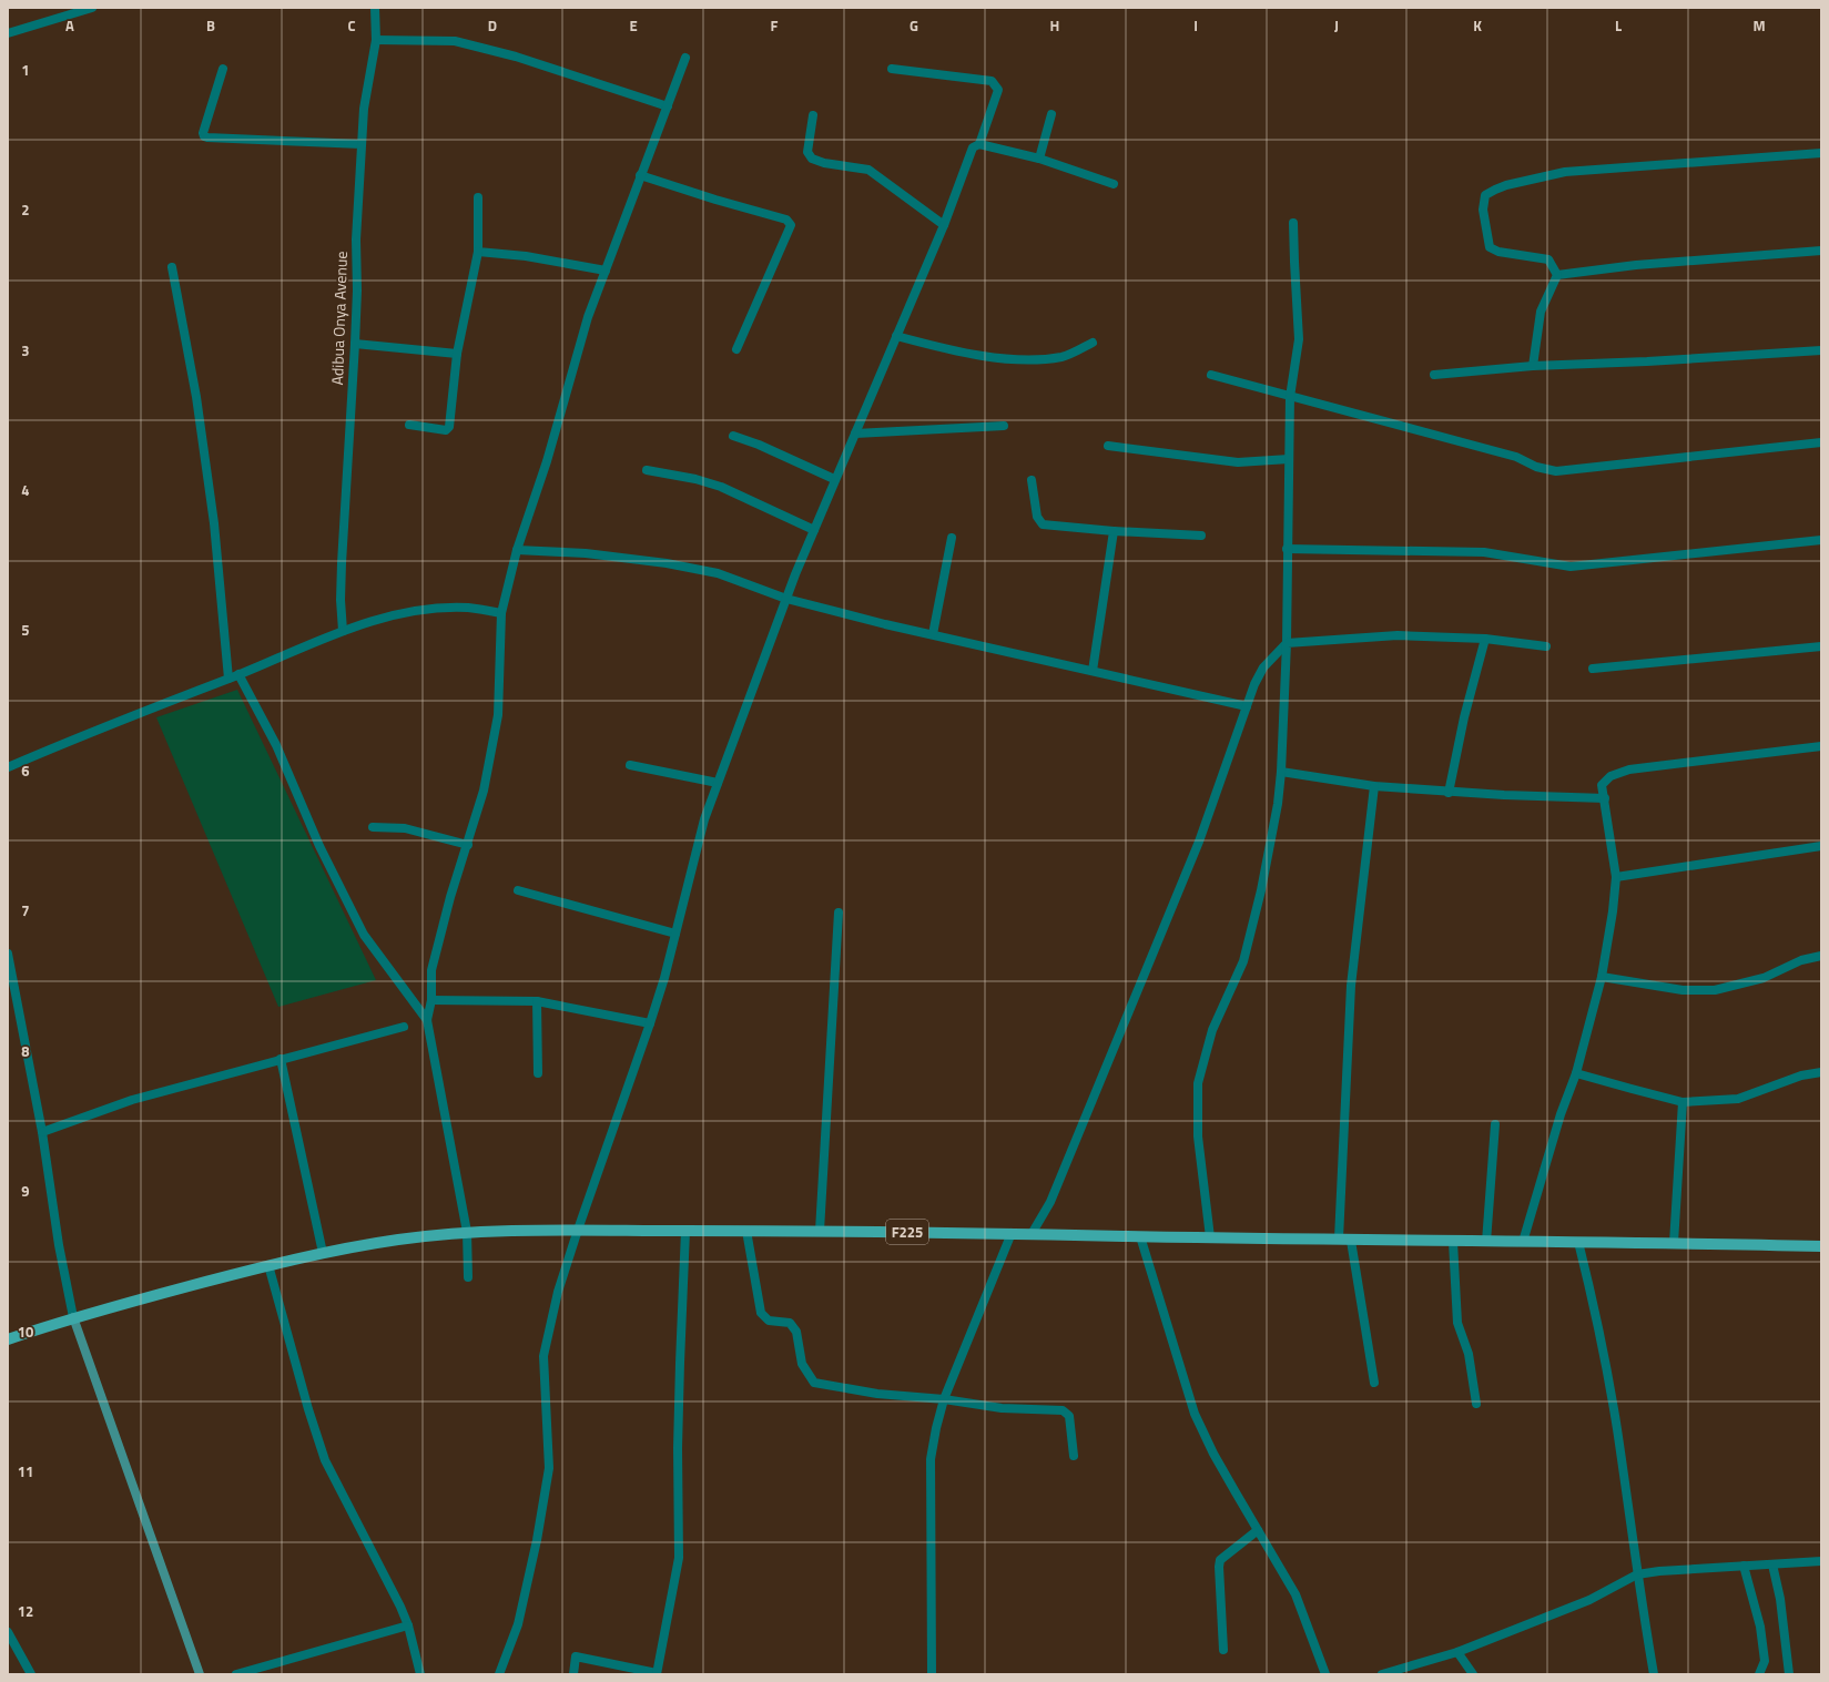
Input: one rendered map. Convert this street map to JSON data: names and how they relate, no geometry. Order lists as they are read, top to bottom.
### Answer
{
  "streets": {
    "main road": ["F225"],
    "street": ["Adibua Onya Avenue"]
  },
  "grid": {
    "columns": [
      "A",
      "B",
      "C",
      "D",
      "E",
      "F",
      "G",
      "H",
      "I",
      "J",
      "K",
      "L",
      "M"
    ],
    "rows": [
      "1",
      "2",
      "3",
      "4",
      "5",
      "6",
      "7",
      "8",
      "9",
      "10",
      "11",
      "12"
    ]
  }
}
